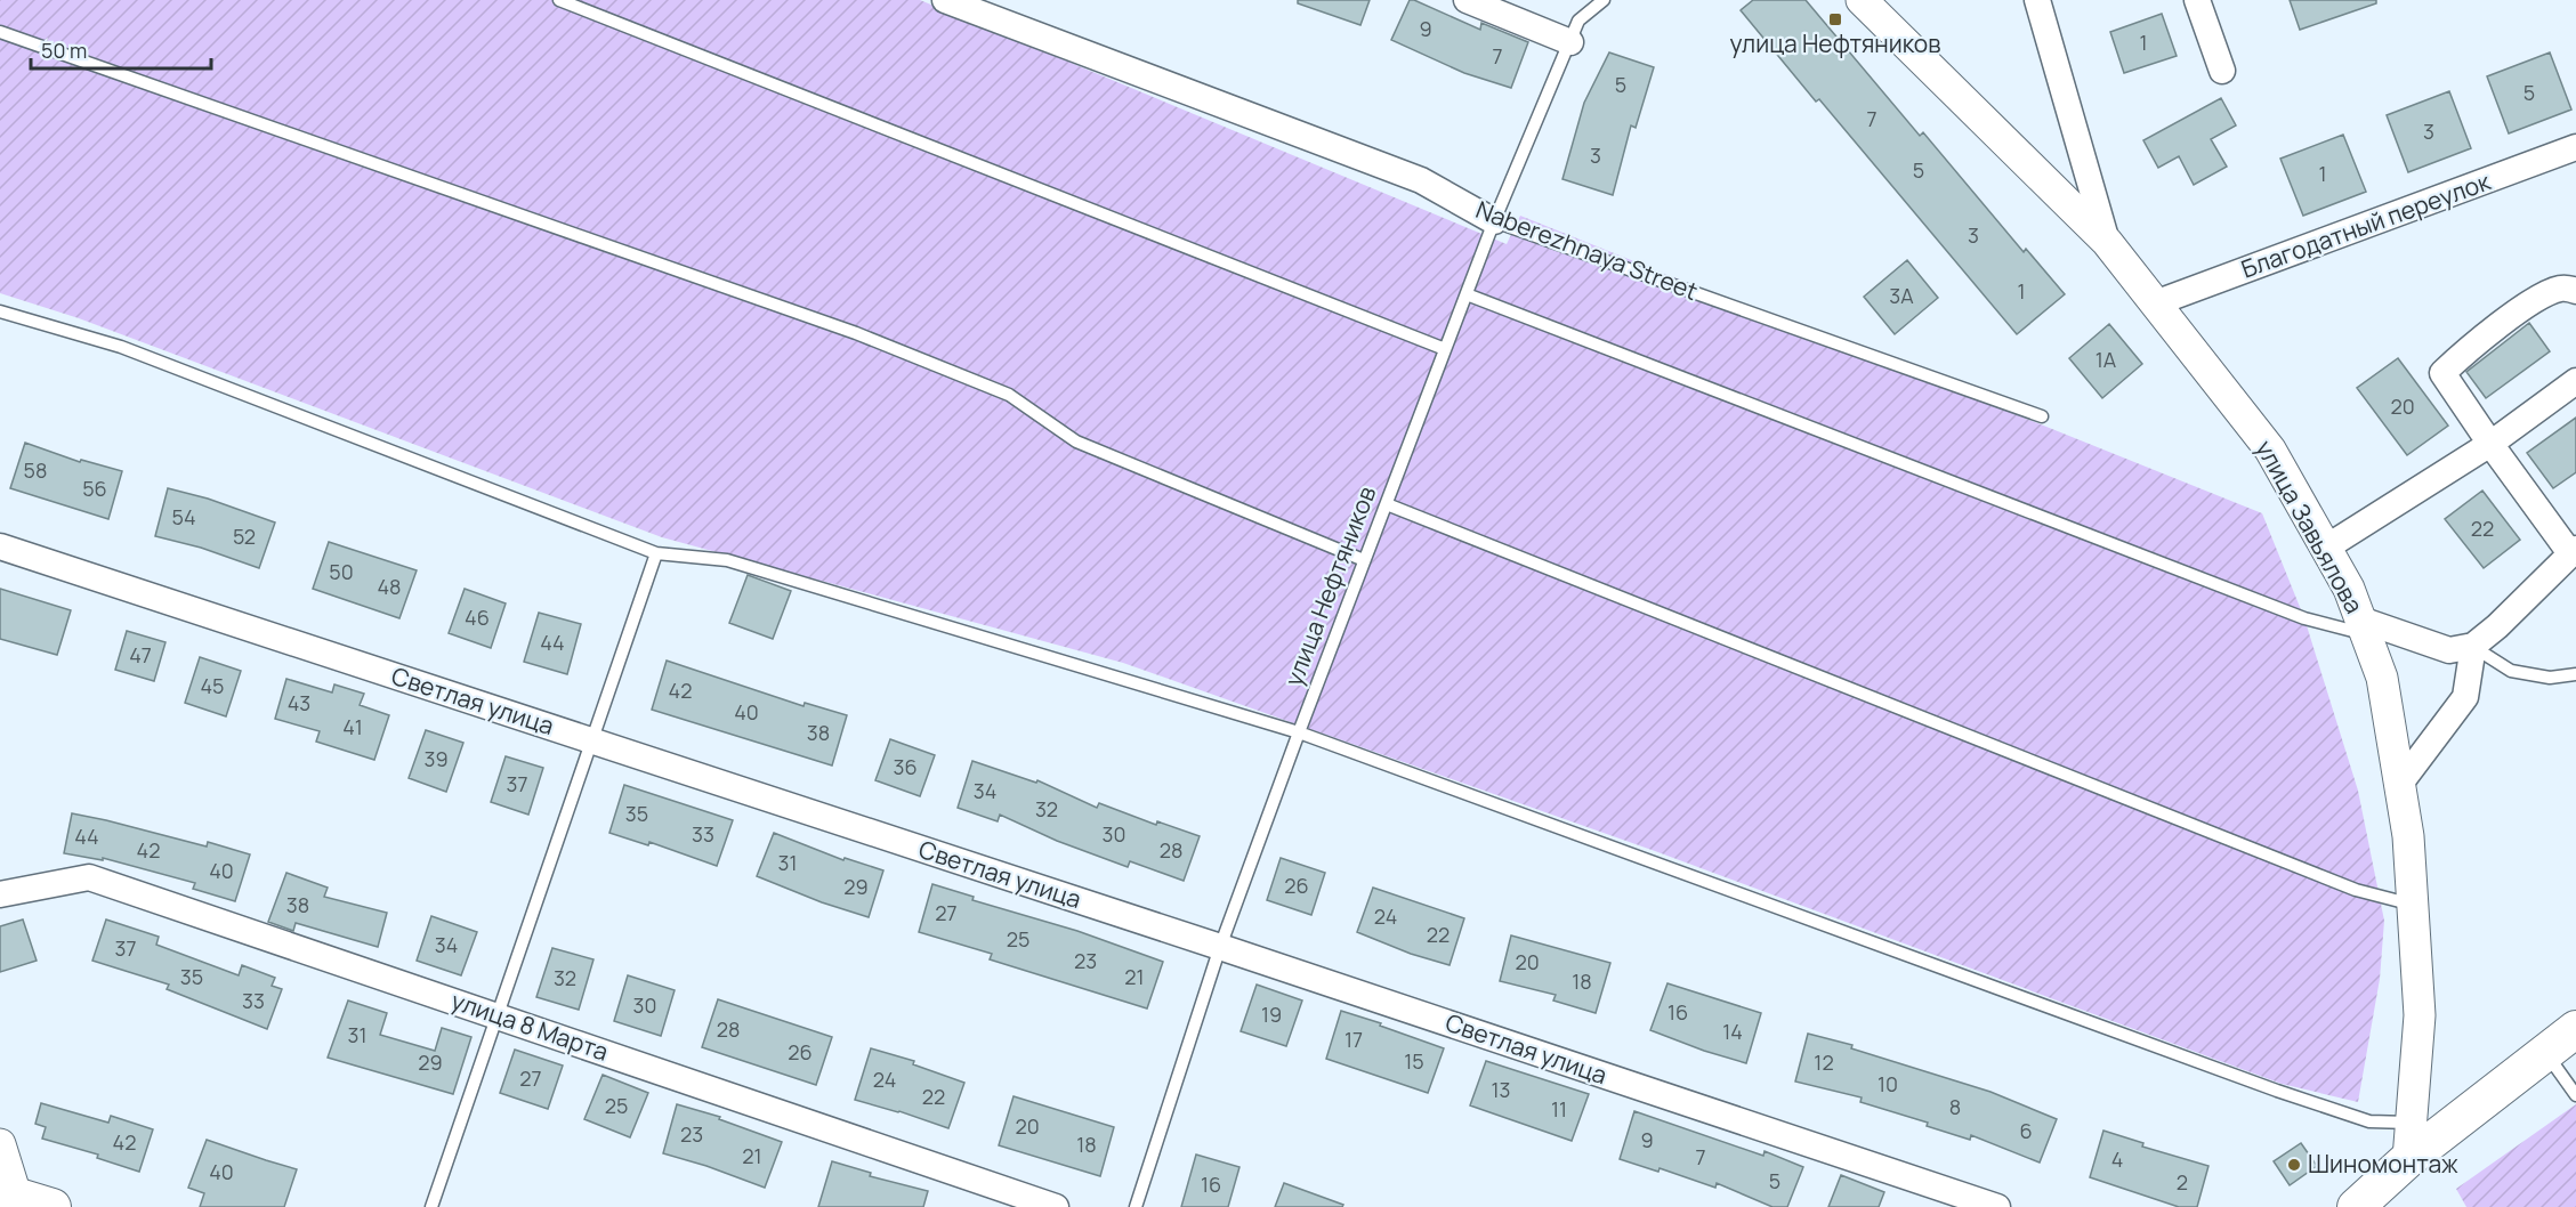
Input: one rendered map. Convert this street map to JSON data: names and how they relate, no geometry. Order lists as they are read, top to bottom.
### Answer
{
  "streets": {
    "street": [
      "Благодатный переулок",
      "Naberezhnaya Street",
      "улица Завьялова",
      "Светлая улица",
      "улица 8 Марта"
    ],
    "lane": ["улица Нефтяников"]
  },
  "crossings": [
    ["Благодатный переулок", "улица Завьялова"],
    ["Naberezhnaya Street", "улица Нефтяников"],
    ["улица Нефтяников", "Светлая улица"]
  ],
  "places": {
    "transit": ["улица Нефтяников"],
    "other": ["Шиномонтаж"]
  },
  "house_numbers": [
    "9",
    "1",
    "7",
    "5",
    "5",
    "7",
    "3",
    "3",
    "5",
    "1",
    "3",
    "1",
    "3А",
    "1А",
    "20",
    "58",
    "56",
    "54",
    "22",
    "52",
    "50",
    "48",
    "46",
    "44",
    "47",
    "45",
    "42",
    "43",
    "40",
    "41",
    "38",
    "39",
    "36",
    "37",
    "34",
    "32",
    "35",
    "33",
    "30",
    "44",
    "42",
    "28",
    "31",
    "40",
    "26",
    "29",
    "38",
    "27",
    "24",
    "22",
    "25",
    "34",
    "37",
    "23",
    "20",
    "35",
    "21",
    "32",
    "18",
    "33",
    "30",
    "16",
    "19",
    "28",
    "14",
    "31",
    "17",
    "26",
    "15",
    "29",
    "12",
    "27",
    "24",
    "10",
    "13",
    "22",
    "25",
    "8",
    "11",
    "20",
    "6",
    "23",
    "9",
    "42",
    "18",
    "21",
    "7",
    "4",
    "40",
    "5",
    "2",
    "16"
  ],
  "scale_bar": "50 m"
}
